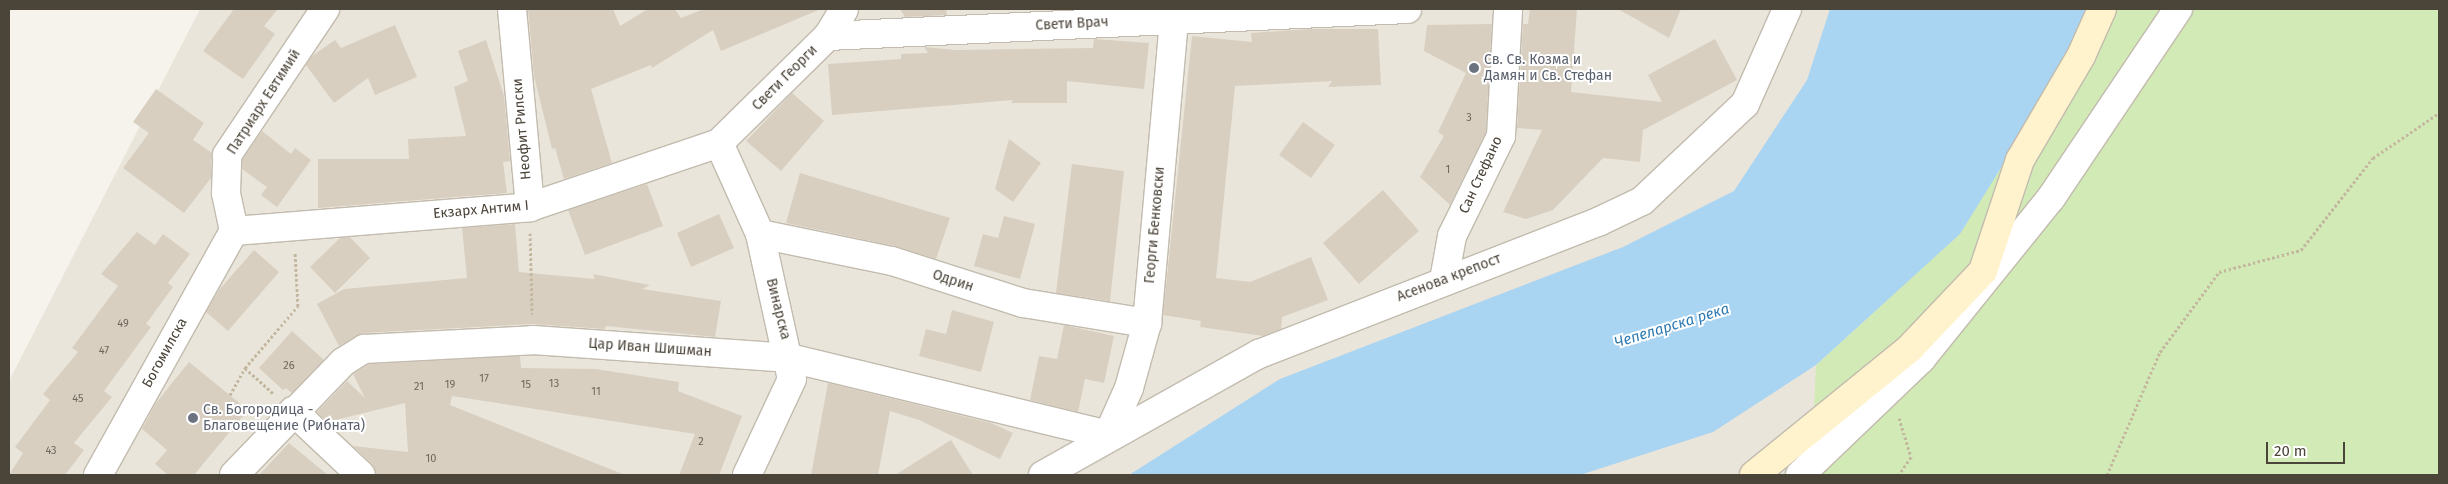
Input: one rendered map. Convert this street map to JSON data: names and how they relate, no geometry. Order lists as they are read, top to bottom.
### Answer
{
  "streets": {
    "street": [
      "Свети Врач",
      "Свети Георги",
      "Патриарх Евтимий",
      "Неофит Рилски",
      "Сан Стефано",
      "Екзарх Антим I",
      "Георги Бенковски",
      "Асенова крепост",
      "Одрин",
      "Винарска",
      "Цар Иван Шишман",
      "Богомилска"
    ]
  },
  "crossings": [
    ["Свети Врач", "Свети Георги"],
    ["Свети Врач", "Георги Бенковски"],
    ["Свети Георги", "Екзарх Антим I"],
    ["Свети Георги", "Винарска"],
    ["Патриарх Евтимий", "Екзарх Антим I"],
    ["Патриарх Евтимий", "Богомилска"],
    ["Неофит Рилски", "Екзарх Антим I"],
    ["Сан Стефано", "Асенова крепост"],
    ["Екзарх Антим I", "Винарска"],
    ["Екзарх Антим I", "Богомилска"],
    ["Георги Бенковски", "Асенова крепост"],
    ["Георги Бенковски", "Одрин"],
    ["Георги Бенковски", "Цар Иван Шишман"],
    ["Асенова крепост", "Цар Иван Шишман"],
    ["Одрин", "Винарска"],
    ["Винарска", "Цар Иван Шишман"]
  ],
  "water": ["Чепеларска река"],
  "places": ["Св. Св. Козма и Дамян и Св. Стефан", "Св. Богородица - Благовещение (Рибната)"],
  "house_numbers": [
    "3",
    "1",
    "49",
    "47",
    "26",
    "17",
    "13",
    "19",
    "15",
    "21",
    "11",
    "45",
    "2",
    "43",
    "10"
  ],
  "scale_bar": "20 m"
}
